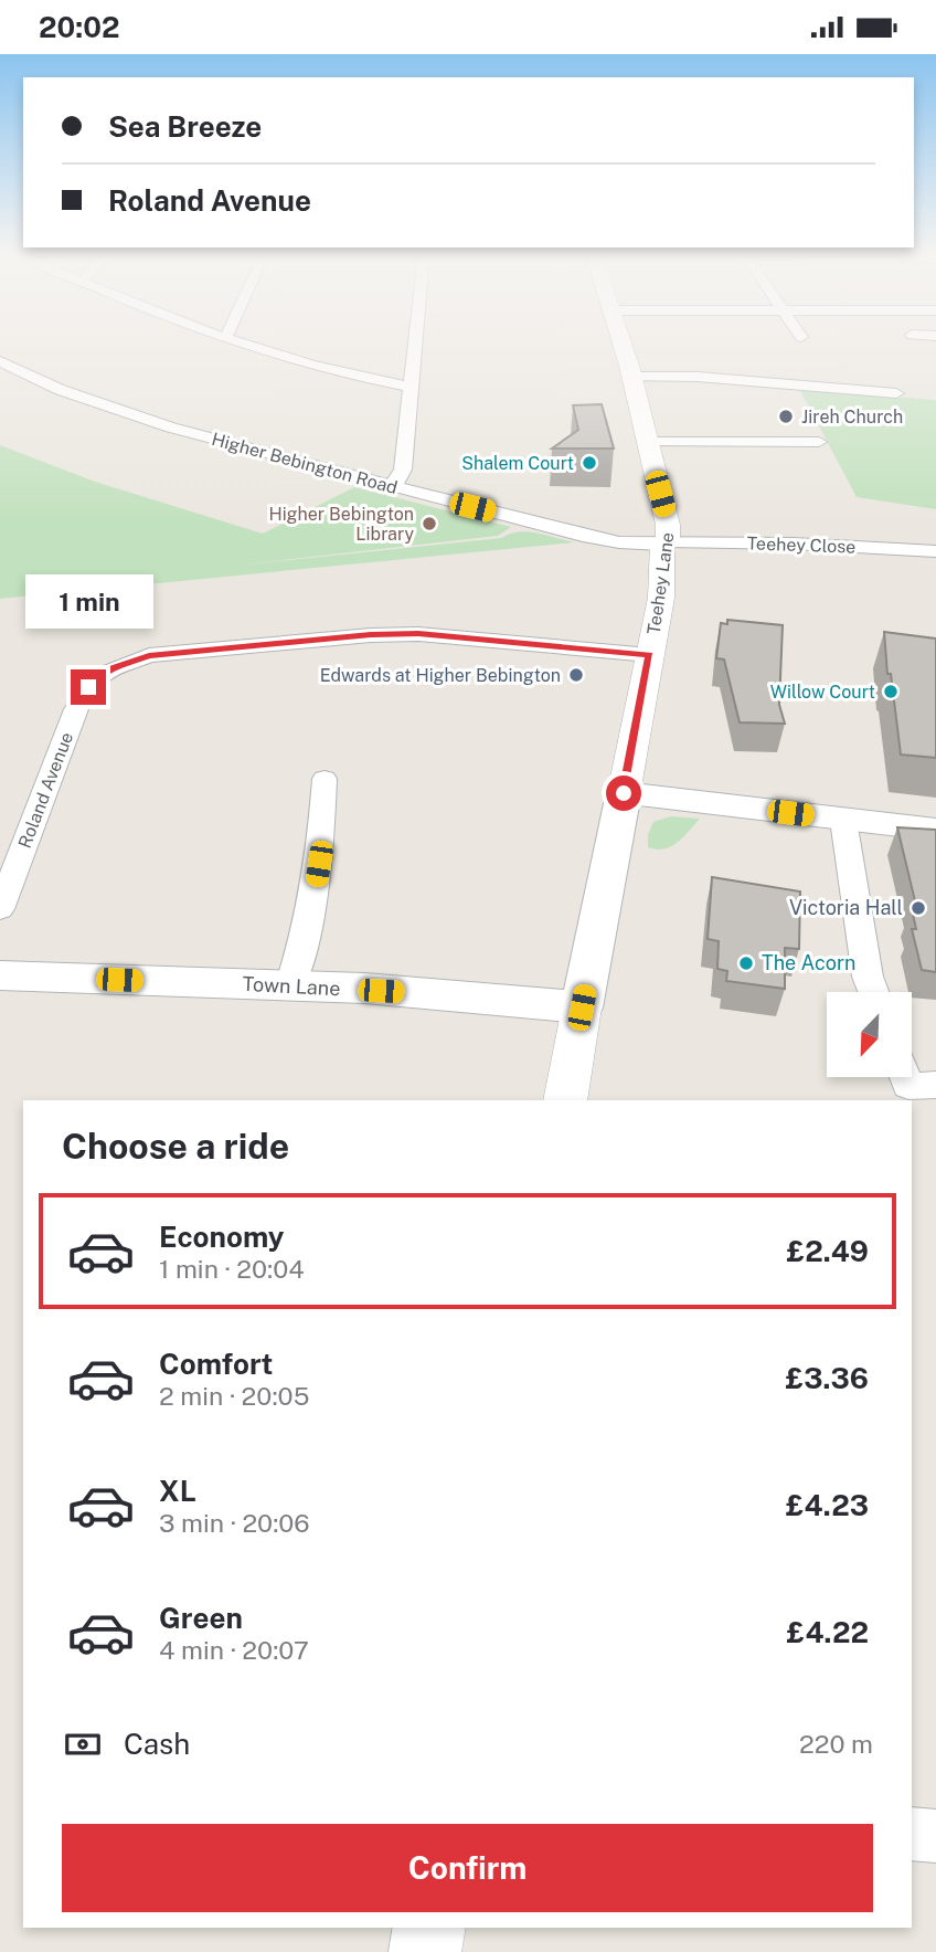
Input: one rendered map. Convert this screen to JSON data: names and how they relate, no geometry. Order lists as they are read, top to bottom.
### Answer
{
  "streets": {
    "main road": ["Teehey Lane", "Town Lane"],
    "street": ["Higher Bebington Road", "Teehey Close", "Roland Avenue"]
  },
  "crossings": [
    ["Higher Bebington Road", "Teehey Close"],
    ["Higher Bebington Road", "Teehey Lane"],
    ["Teehey Close", "Teehey Lane"],
    ["Teehey Lane", "Roland Avenue"],
    ["Teehey Lane", "Town Lane"]
  ],
  "places": [
    "Jireh Church",
    "Shalem Court",
    "Higher Bebington Library",
    "Edwards at Higher Bebington",
    "Willow Court",
    "Victoria Hall",
    "The Acorn"
  ],
  "north": "bottom left",
  "page": {
    "status": "20:02",
    "banner": ["Sea Breeze", "Roland Avenue"],
    "bubble": "1 min",
    "heading": "Choose a ride",
    "list": [
      {
        "name": "Economy",
        "note": "1 min · 20:04",
        "value": "£2.49"
      },
      {
        "name": "Comfort",
        "note": "2 min · 20:05",
        "value": "£3.36"
      },
      {
        "name": "XL",
        "note": "3 min · 20:06",
        "value": "£4.23"
      },
      {
        "name": "Green",
        "note": "4 min · 20:07",
        "value": "£4.22"
      }
    ],
    "pay": ["Cash", "220 m"],
    "buttons": "Confirm"
  }
}
